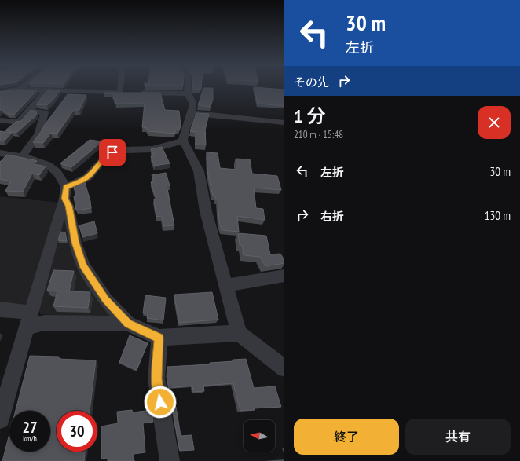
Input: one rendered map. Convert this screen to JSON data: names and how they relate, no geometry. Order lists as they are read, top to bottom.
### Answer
{
  "north": "left",
  "page": {
    "turn": ["30 m", "左折"],
    "then": "その先",
    "heading": ["1 分", "210 m · 15:48"],
    "list": [
      {
        "name": "左折",
        "value": "30 m"
      },
      {
        "name": "右折",
        "value": "130 m"
      }
    ],
    "speed": "27 km/h",
    "limit": "30",
    "buttons": ["終了", "共有"]
  }
}
